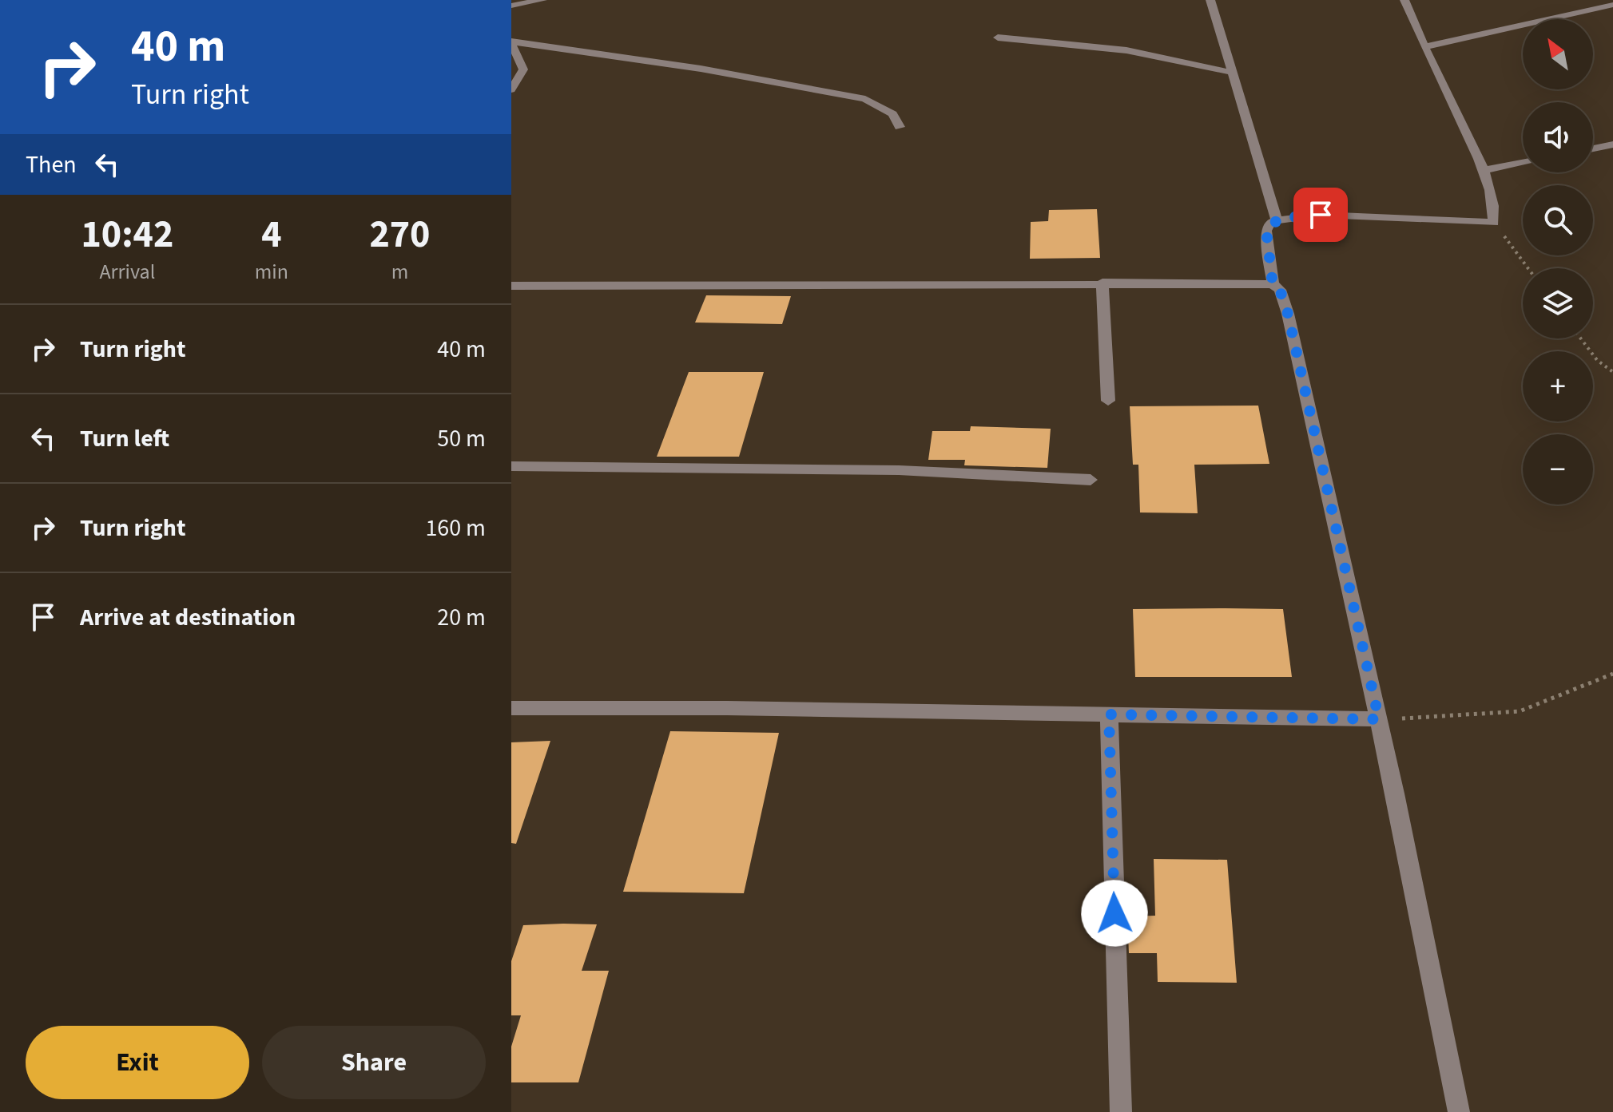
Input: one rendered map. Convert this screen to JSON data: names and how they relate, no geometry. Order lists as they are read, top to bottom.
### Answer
{
  "north": "top left",
  "page": {
    "turn": ["40 m", "Turn right"],
    "map_buttons": ["+", "−"],
    "then": "Then",
    "eta": [
      "10:42",
      "Arrival",
      "4",
      "min",
      "270",
      "m"
    ],
    "list": [
      {
        "name": "Turn right",
        "value": "40 m"
      },
      {
        "name": "Turn left",
        "value": "50 m"
      },
      {
        "name": "Turn right",
        "value": "160 m"
      },
      {
        "name": "Arrive at destination",
        "value": "20 m"
      }
    ],
    "buttons": ["Exit", "Share"]
  }
}
